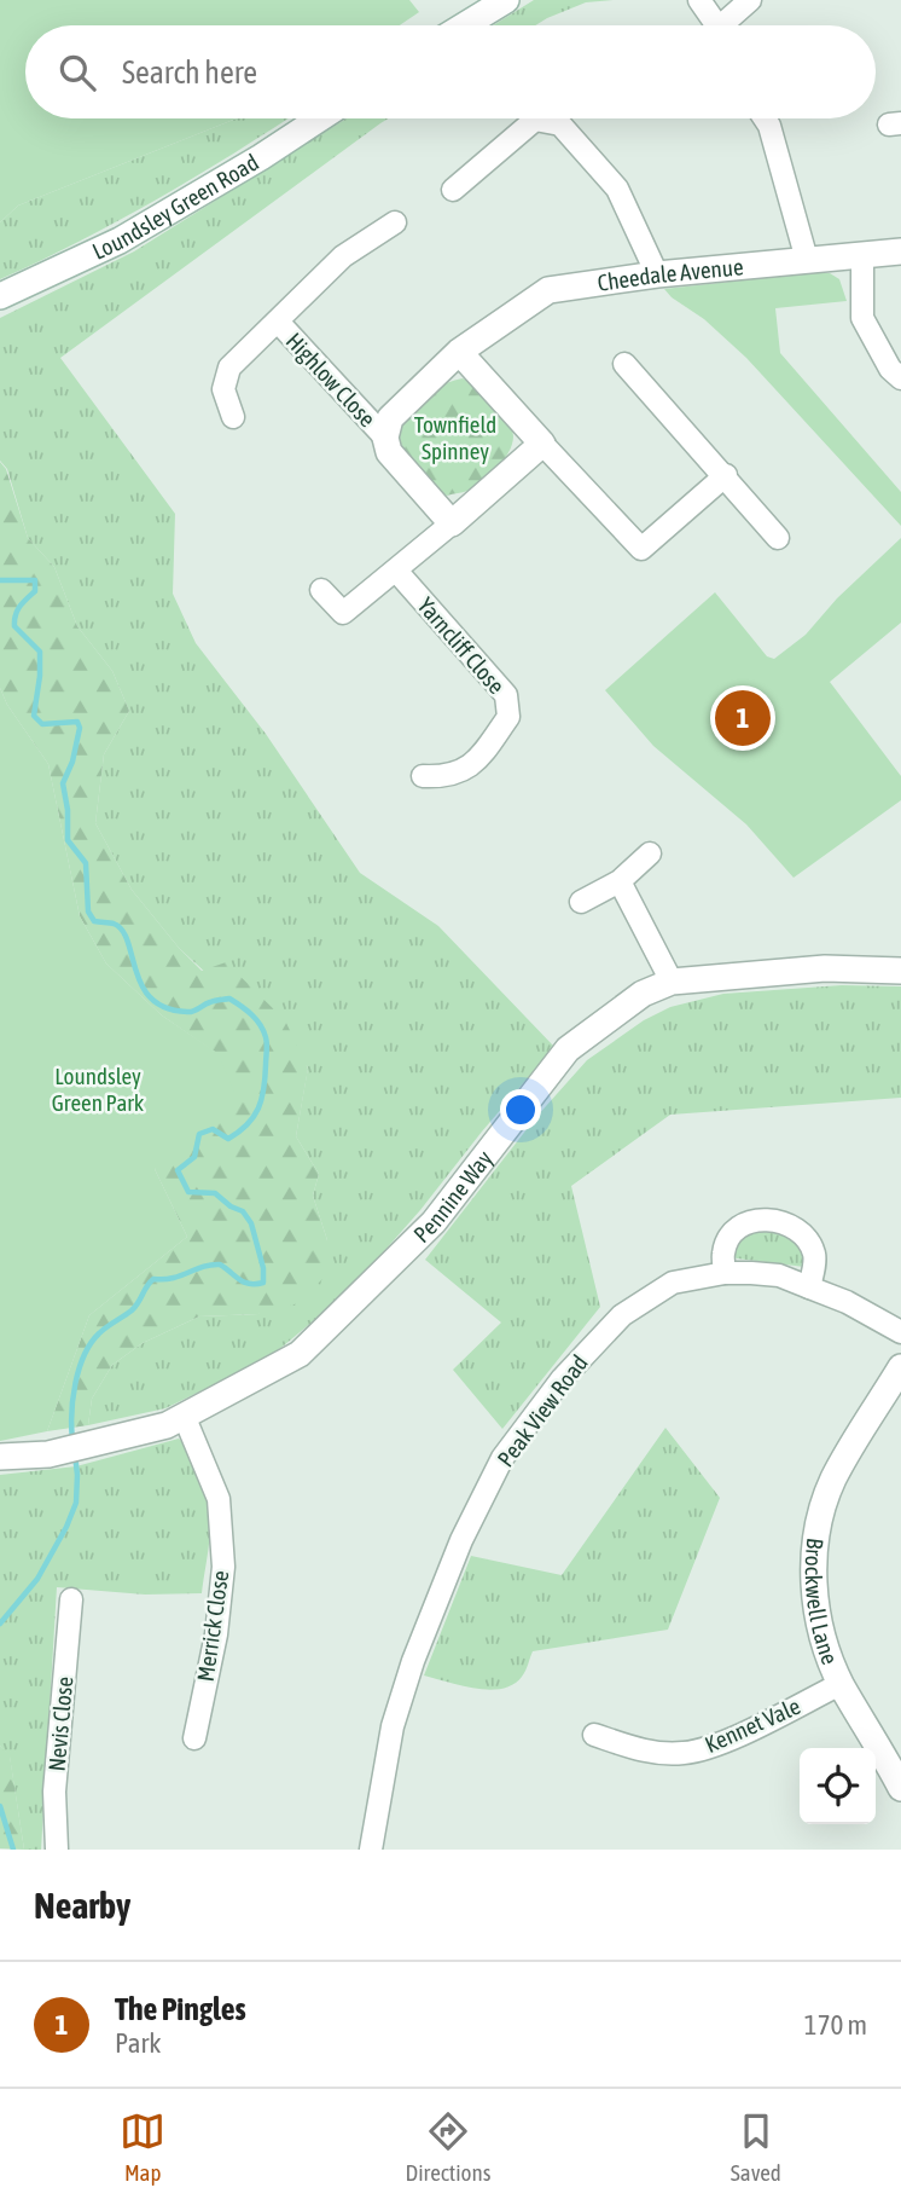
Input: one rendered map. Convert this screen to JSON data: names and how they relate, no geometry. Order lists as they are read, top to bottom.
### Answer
{
  "streets": {
    "street": [
      "Loundsley Green Road",
      "Cheedale Avenue",
      "Highlow Close",
      "Yarncliff Close",
      "Pennine Way",
      "Peak View Road",
      "Brockwell Lane",
      "Merrick Close",
      "Nevis Close",
      "Kennet Vale"
    ]
  },
  "crossings": [
    ["Cheedale Avenue", "Highlow Close"],
    ["Pennine Way", "Merrick Close"],
    ["Brockwell Lane", "Kennet Vale"]
  ],
  "parks": ["Townfield Spinney", "Loundsley Green Park"],
  "page": {
    "search": "Search here",
    "pins": "1",
    "heading": "Nearby",
    "list": [
      {
        "mark": "1",
        "name": "The Pingles",
        "note": "Park",
        "value": "170 m"
      }
    ],
    "nav": ["Map", "Directions", "Saved"]
  }
}
